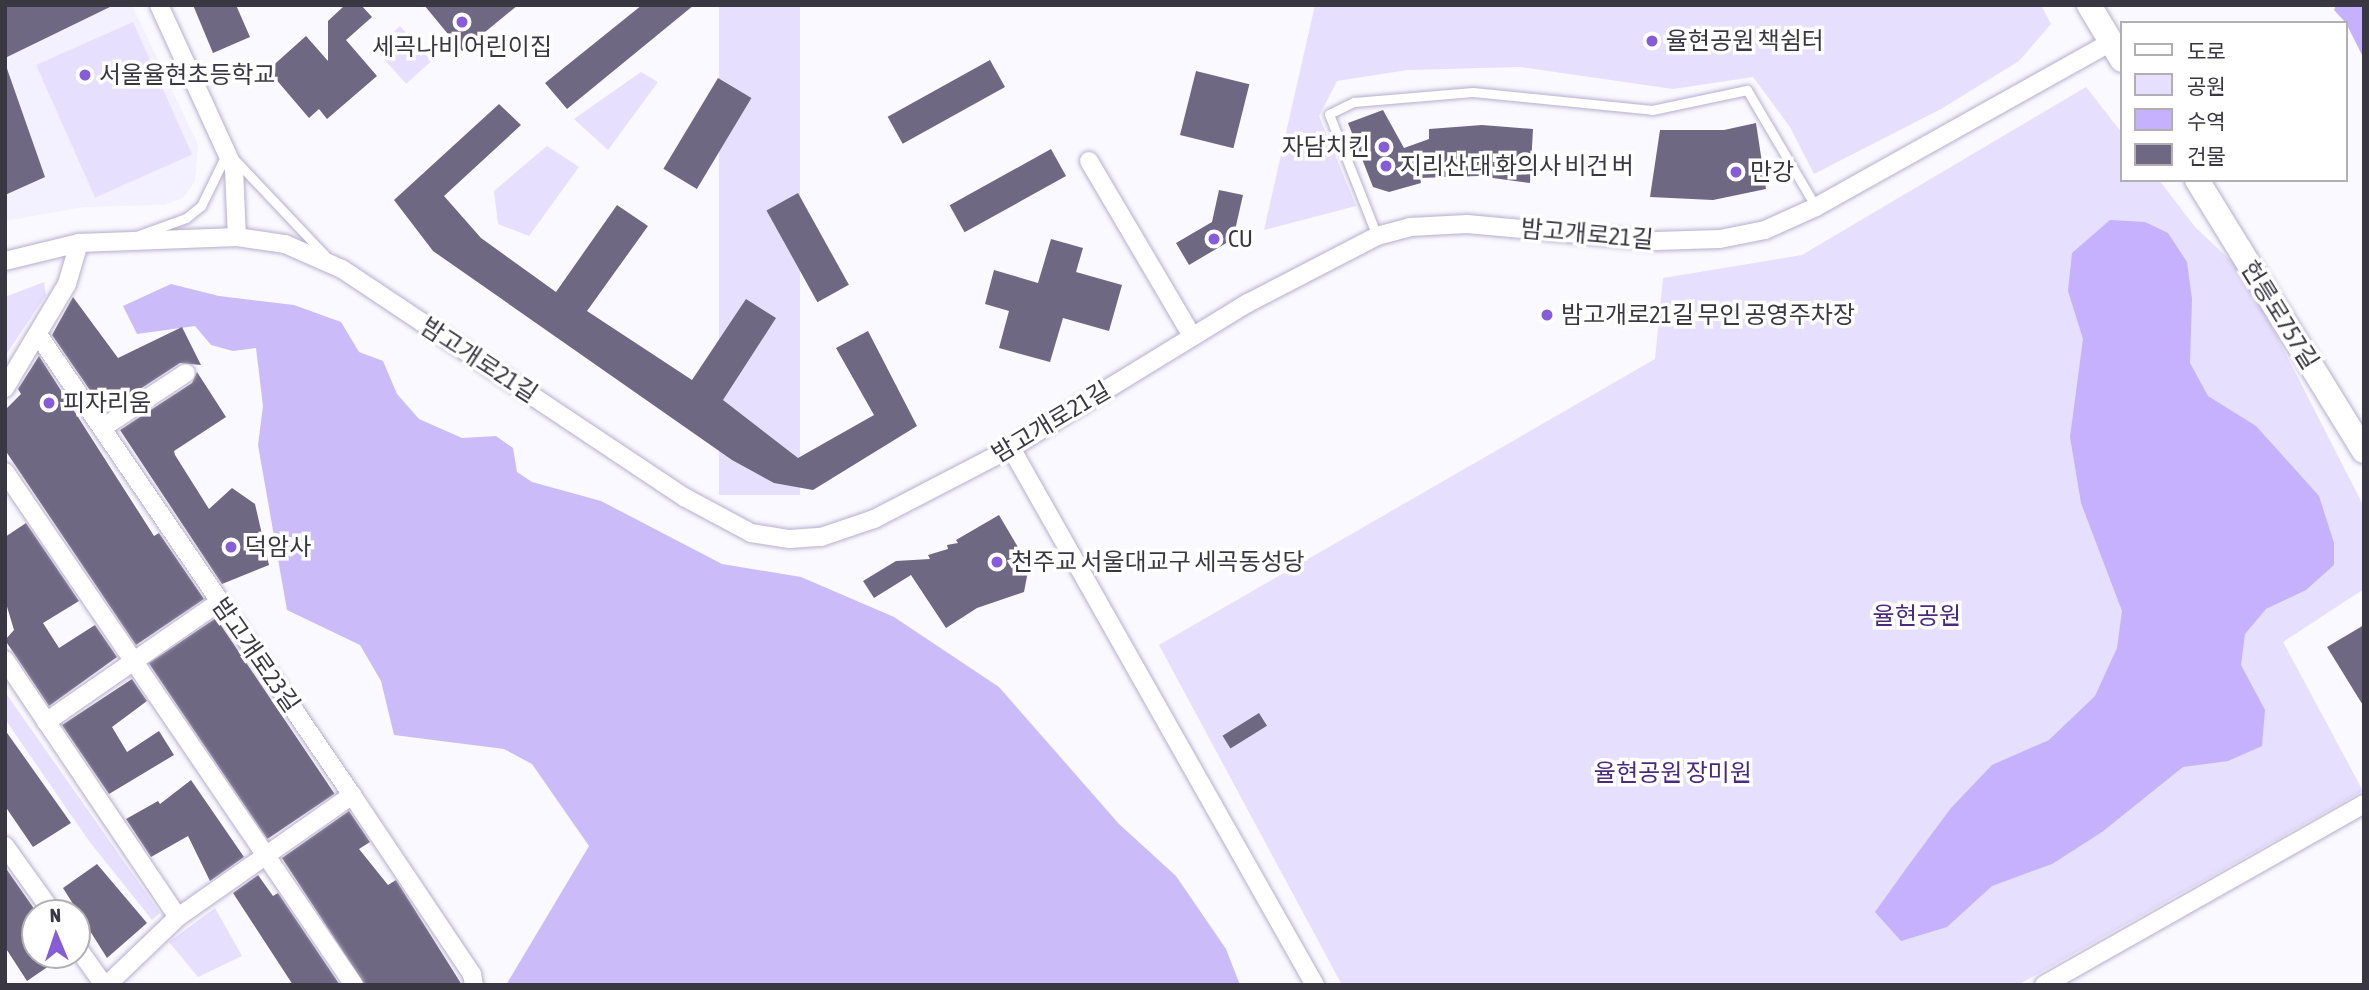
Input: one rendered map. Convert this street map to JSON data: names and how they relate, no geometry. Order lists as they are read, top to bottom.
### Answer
{
  "streets": {
    "main road": ["헌릉로757길"],
    "street": ["밤고개로21길", "밤고개로23길"]
  },
  "parks": ["율현공원", "율현공원 장미원"],
  "places": [
    "세곡나비 어린이집",
    "율현공원 책쉼터",
    "서울율현초등학교",
    "자담치킨",
    "지리산 대 화의사 비건 버",
    "만강",
    "CU",
    "밤고개로21길 무인 공영주차장",
    "피자리움",
    "덕암사",
    "천주교 서울대교구 세곡동성당"
  ],
  "legend": [
    "도로",
    "공원",
    "수역",
    "건물"
  ],
  "north": "top"
}
